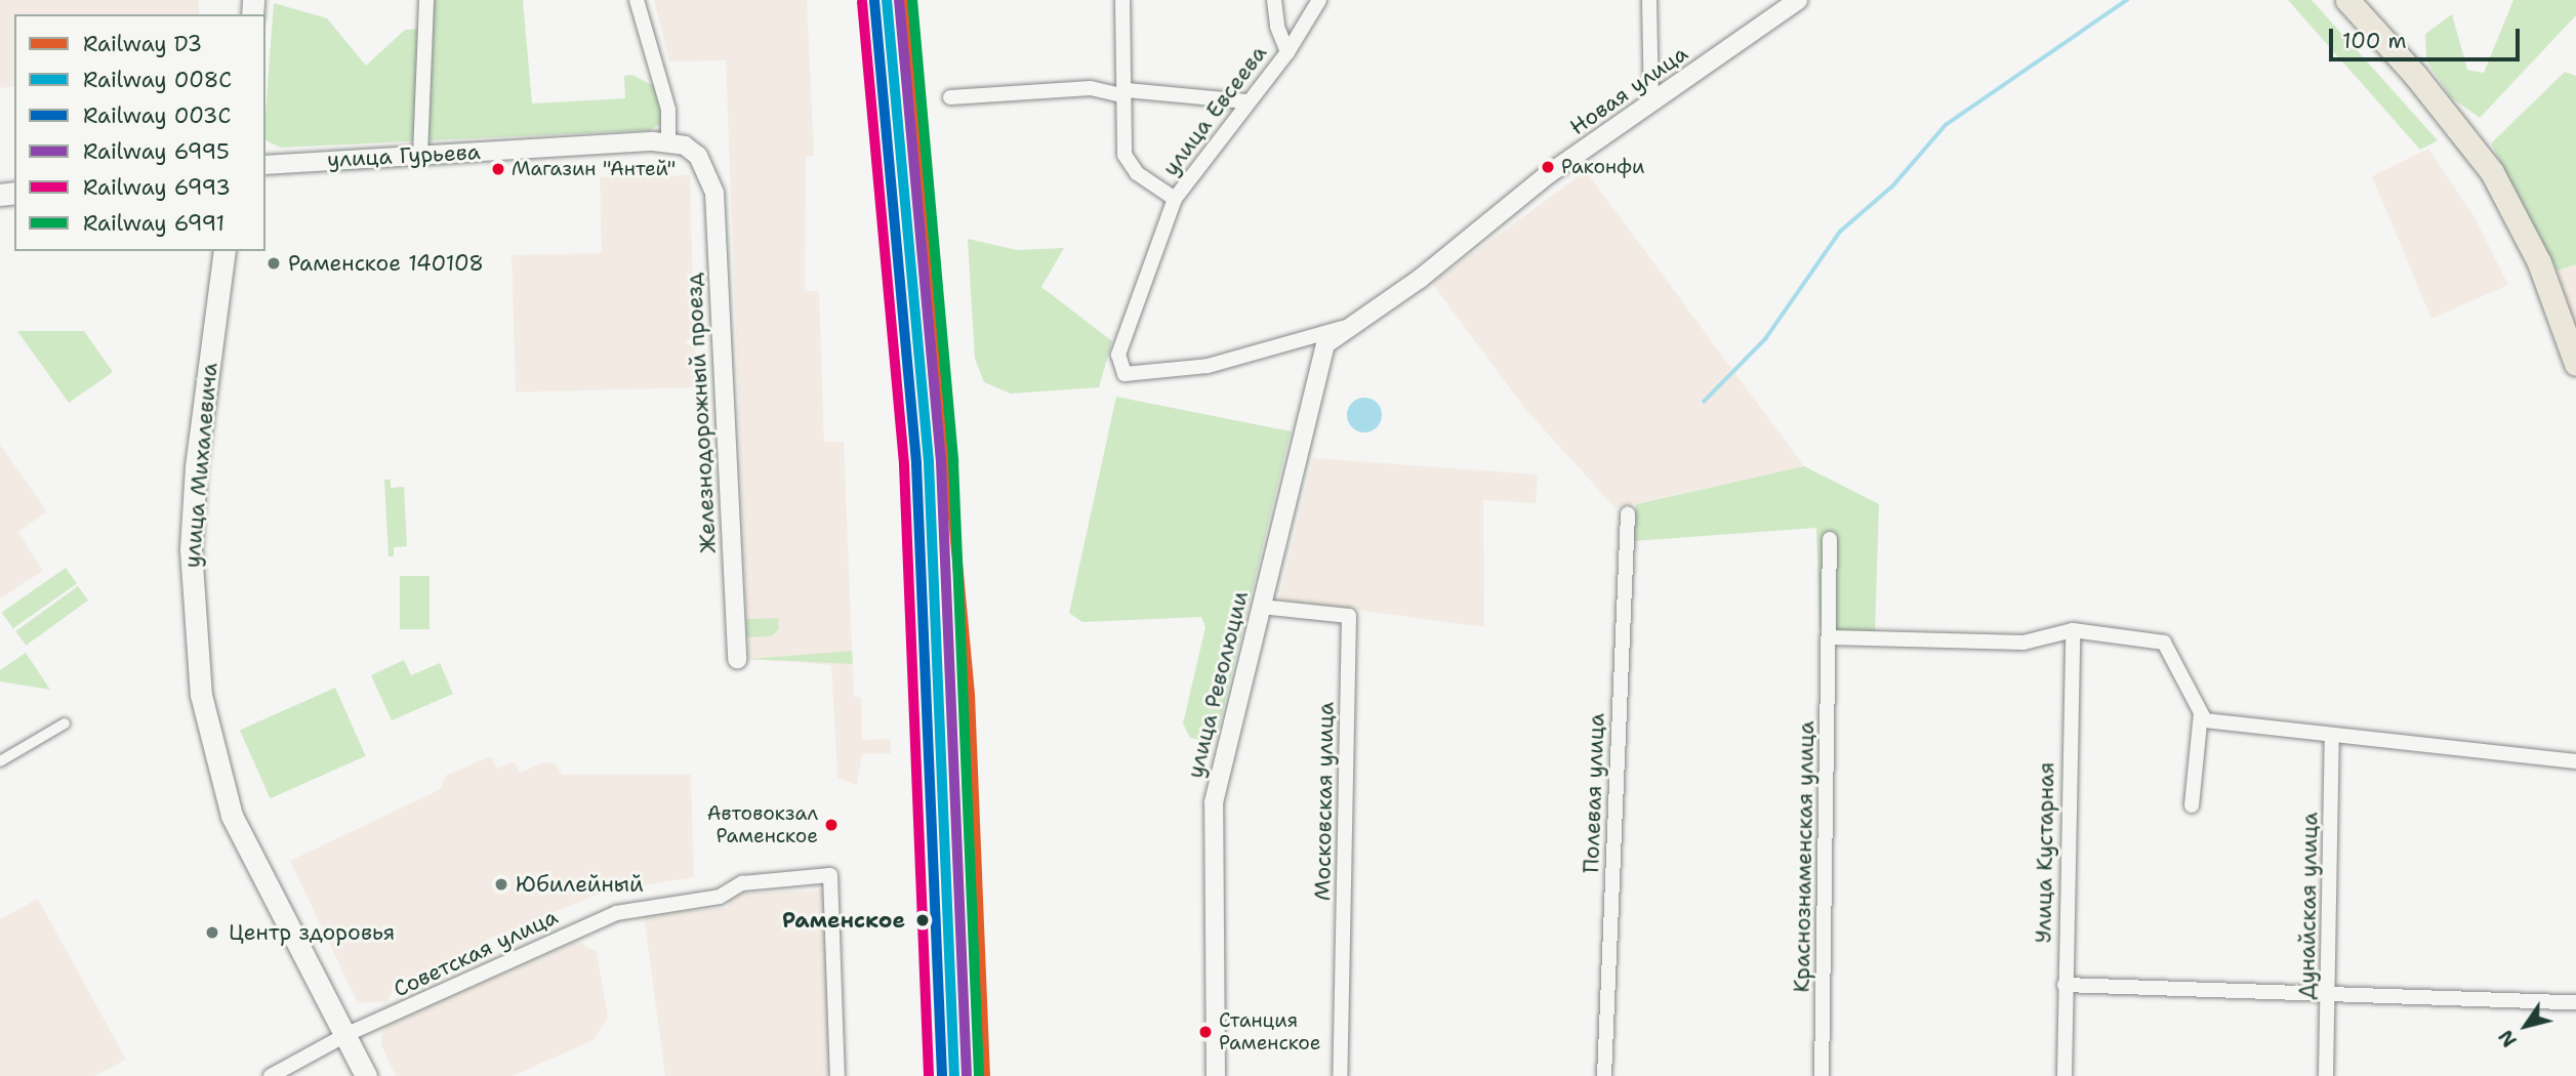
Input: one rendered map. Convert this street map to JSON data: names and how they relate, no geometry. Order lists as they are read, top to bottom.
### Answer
{
  "streets": {
    "main road": ["улица Михалевича"],
    "street": [
      "Новая улица",
      "улица Евсеева",
      "улица Гурьева",
      "Железнодорожный проезд",
      "улица Революции",
      "Полевая улица",
      "Московская улица",
      "Улица Кустарная",
      "Краснознаменская улица",
      "Дунайская улица",
      "Советская улица"
    ]
  },
  "crossings": [
    ["Новая улица", "улица Евсеева"],
    ["Новая улица", "улица Революции"],
    ["улица Евсеева", "улица Революции"],
    ["улица Гурьева", "Железнодорожный проезд"],
    ["улица Михалевича", "Советская улица"],
    ["улица Революции", "Московская улица"]
  ],
  "places": [
    "Раконфи",
    "Магазин \"Антей\"",
    "Раменское 140108",
    "Автовокзал Раменское",
    "Юбилейный",
    "Раменское",
    "Центр здоровья",
    "Станция Раменское"
  ],
  "lines": [
    "rail line D3",
    "rail line 008С",
    "rail line 6995",
    "rail line 6991",
    "rail line 003С",
    "rail line 6993"
  ],
  "legend": [
    "Railway D3",
    "Railway 008С",
    "Railway 003С",
    "Railway 6995",
    "Railway 6993",
    "Railway 6991"
  ],
  "scale_bar": "100 m",
  "north": "bottom left"
}
